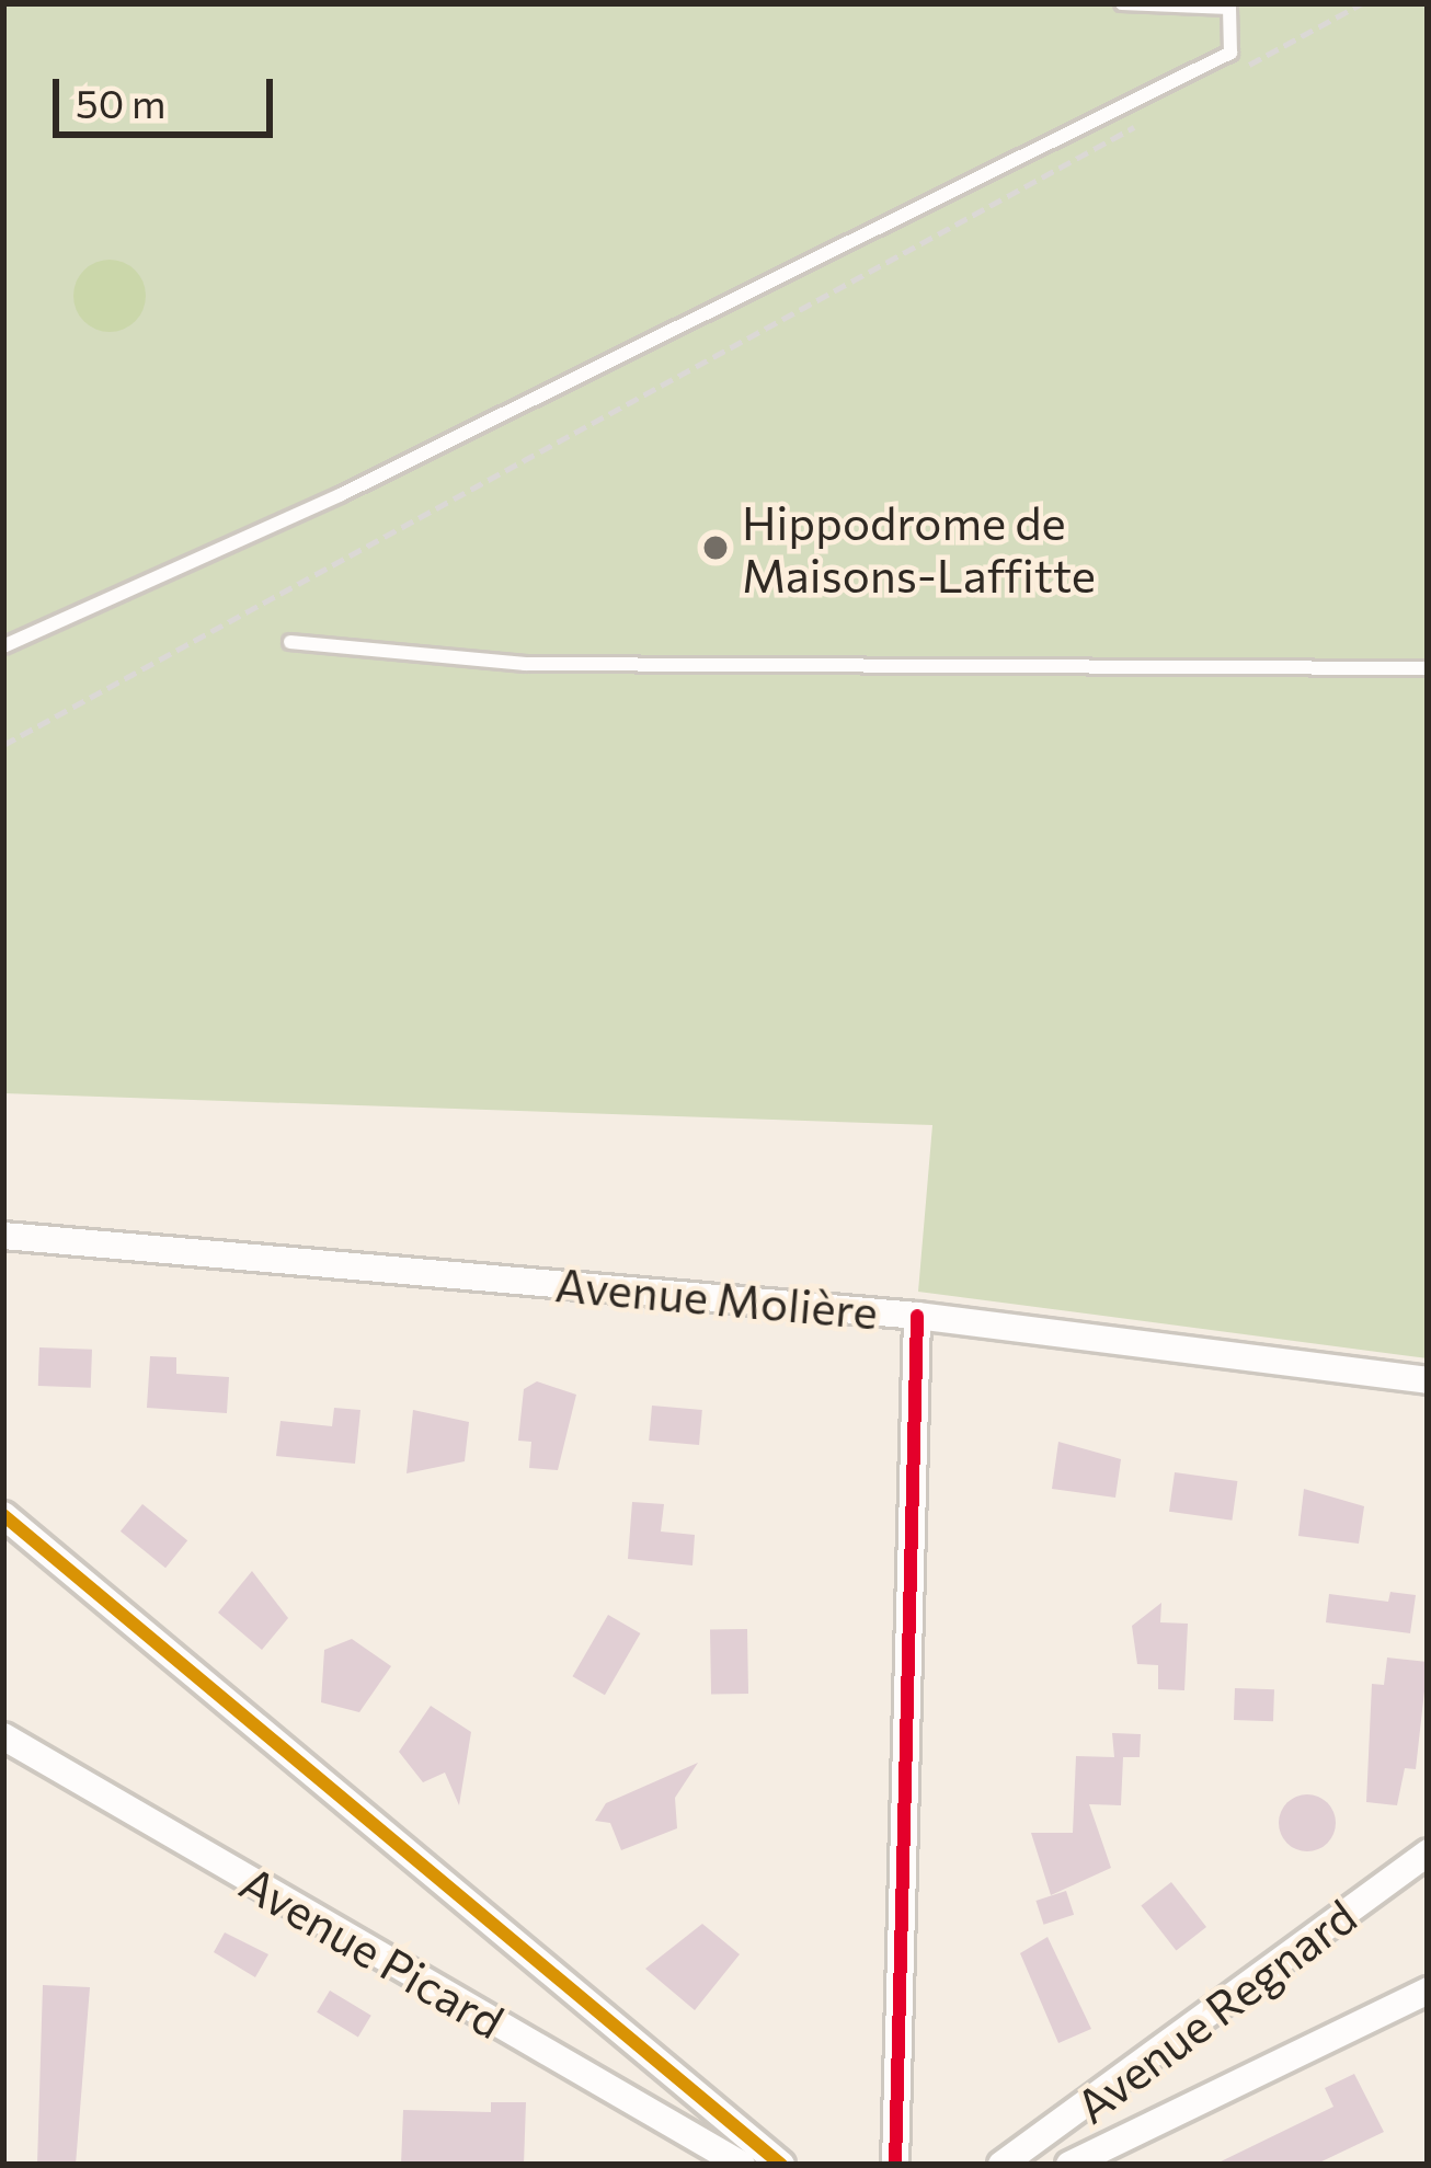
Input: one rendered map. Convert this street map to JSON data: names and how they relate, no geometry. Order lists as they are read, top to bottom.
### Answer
{
  "streets": {
    "street": ["Avenue Molière", "Avenue Picard", "Avenue Regnard"]
  },
  "places": ["Hippodrome de Maisons-Laffitte"],
  "scale_bar": "50 m"
}
